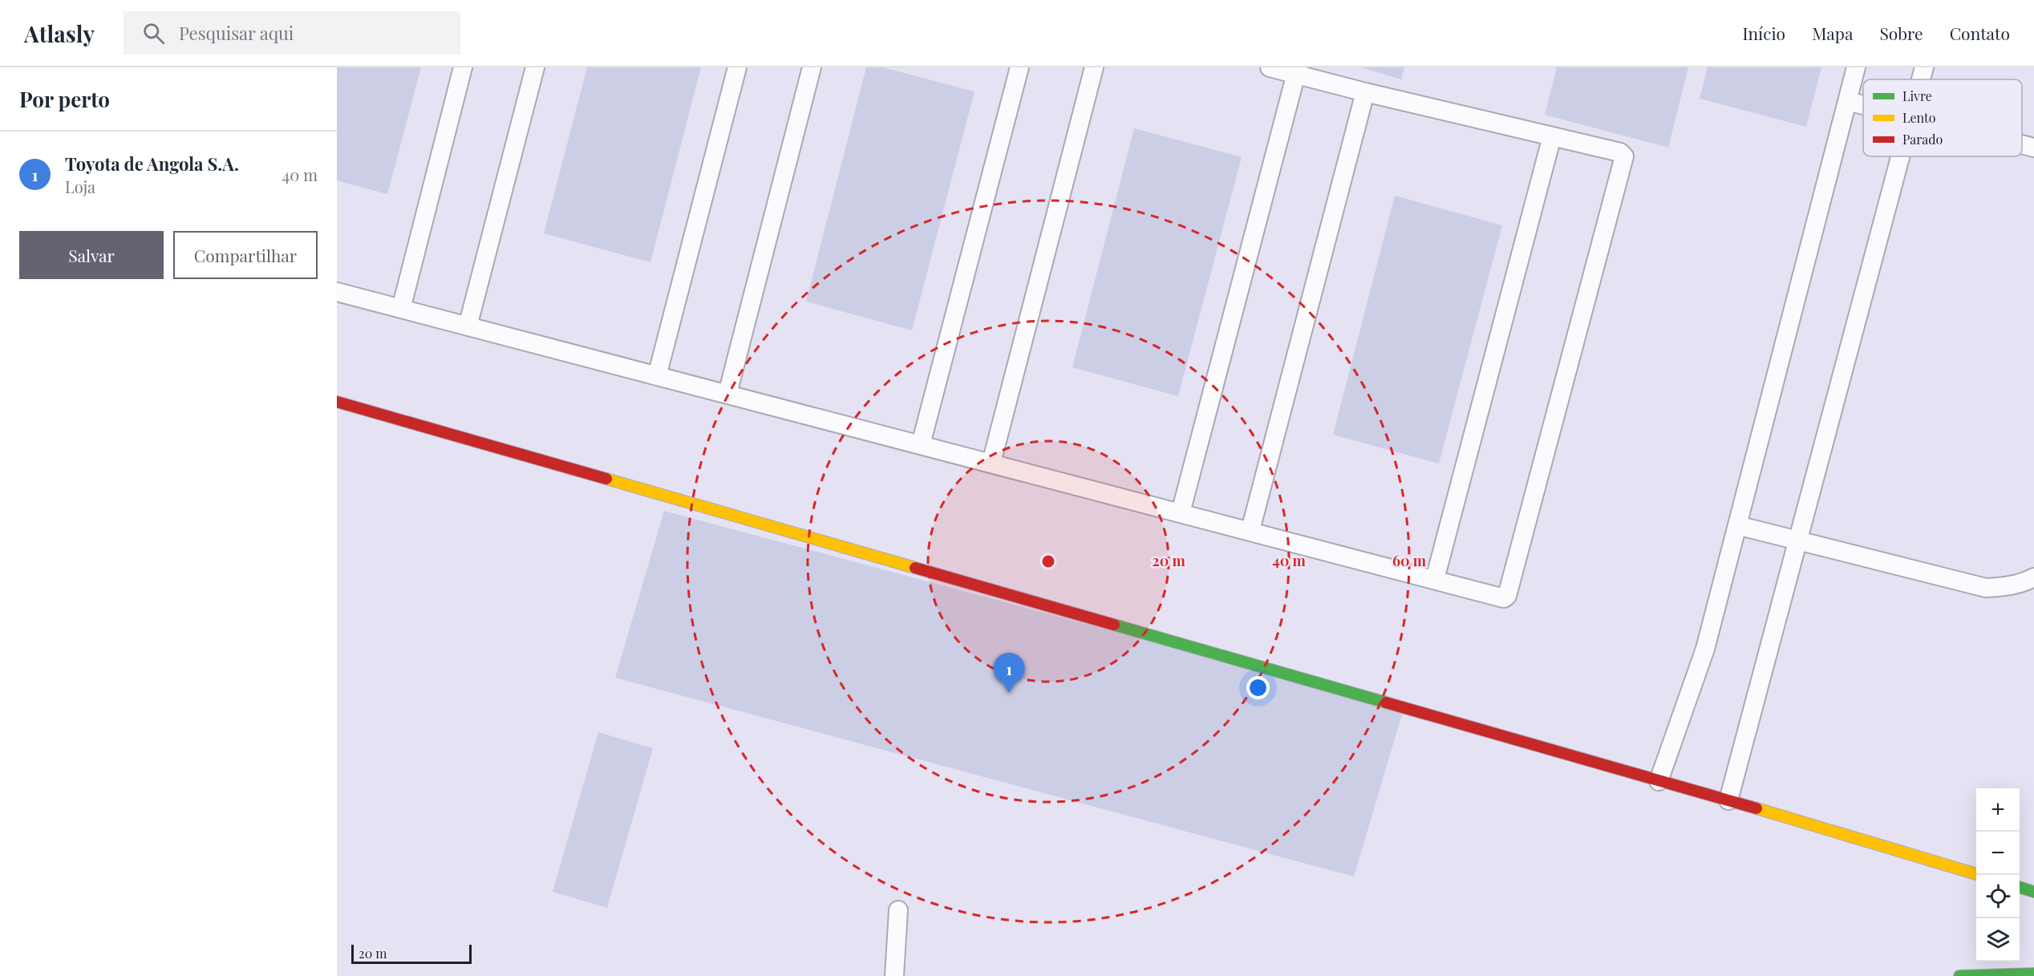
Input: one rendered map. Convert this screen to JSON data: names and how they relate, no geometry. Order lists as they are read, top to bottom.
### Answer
{
  "legend": ["Livre", "Lento", "Parado"],
  "scale_bar": "20 m",
  "page": {
    "header": "Atlasly",
    "search": "Pesquisar aqui",
    "nav": [
      "Início",
      "Mapa",
      "Sobre",
      "Contato"
    ],
    "heading": "Por perto",
    "list": [
      {
        "mark": "1",
        "name": "Toyota de Angola S.A.",
        "note": "Loja",
        "value": "40 m"
      }
    ],
    "buttons": ["Salvar", "Compartilhar"],
    "pins": "1",
    "map_buttons": ["+", "−"],
    "scale": "20 m"
  },
  "rings": ["20 m", "40 m", "60 m"]
}
